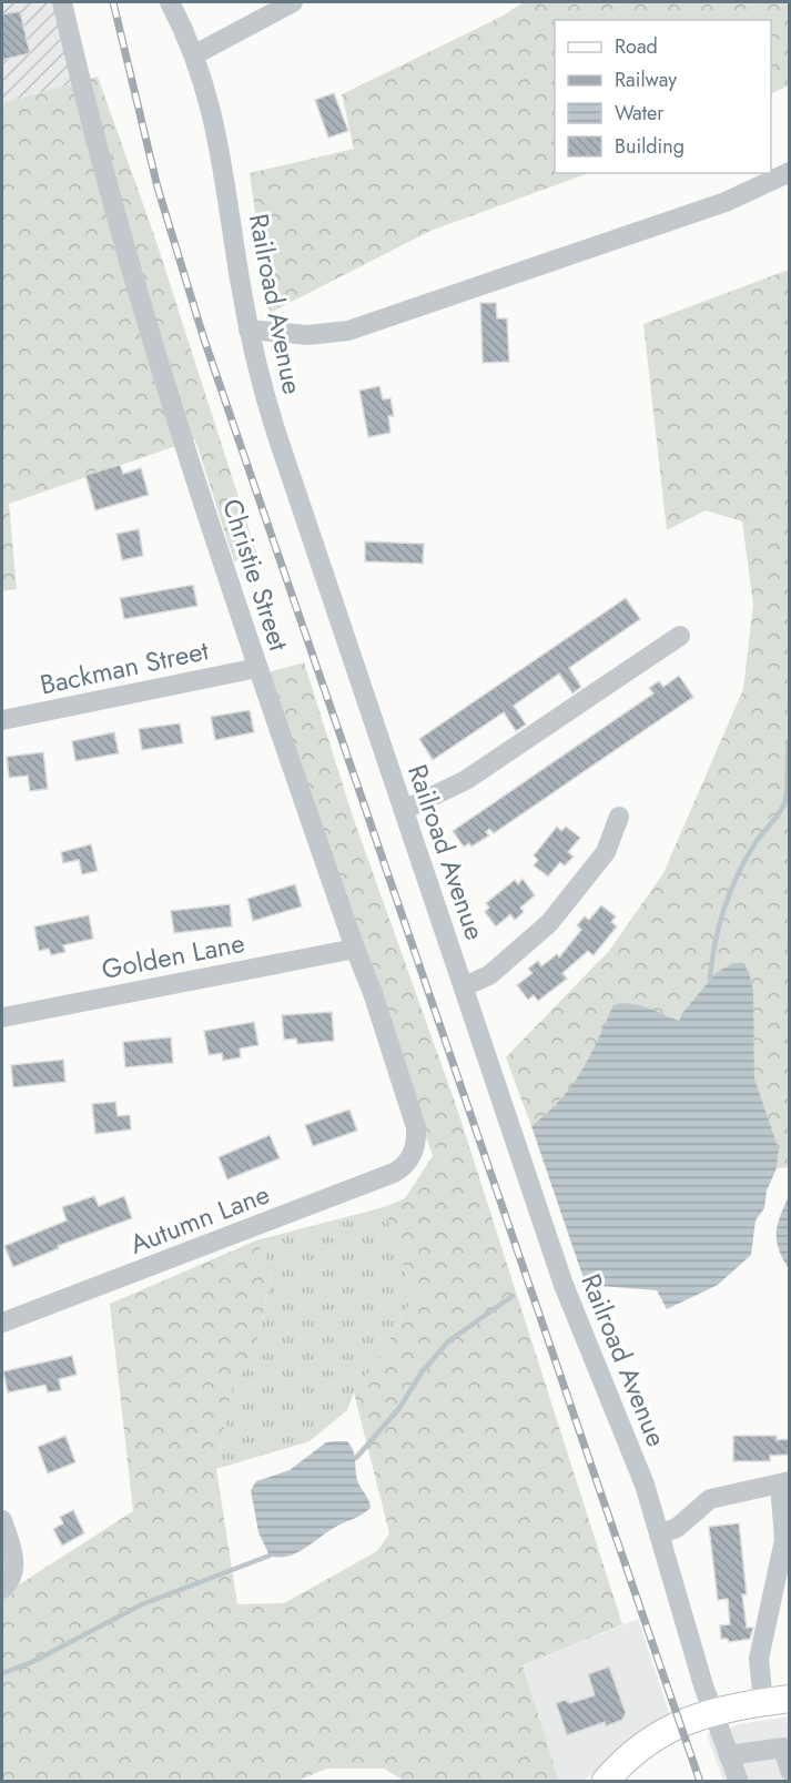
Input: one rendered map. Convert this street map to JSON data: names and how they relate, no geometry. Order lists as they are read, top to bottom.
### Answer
{
  "streets": {
    "street": [
      "Railroad Avenue",
      "Christie Street",
      "Backman Street",
      "Golden Lane",
      "Autumn Lane"
    ]
  },
  "crossings": [
    ["Christie Street", "Backman Street"],
    ["Christie Street", "Golden Lane"],
    ["Christie Street", "Autumn Lane"]
  ],
  "legend": [
    "Road",
    "Railway",
    "Water",
    "Building"
  ]
}
